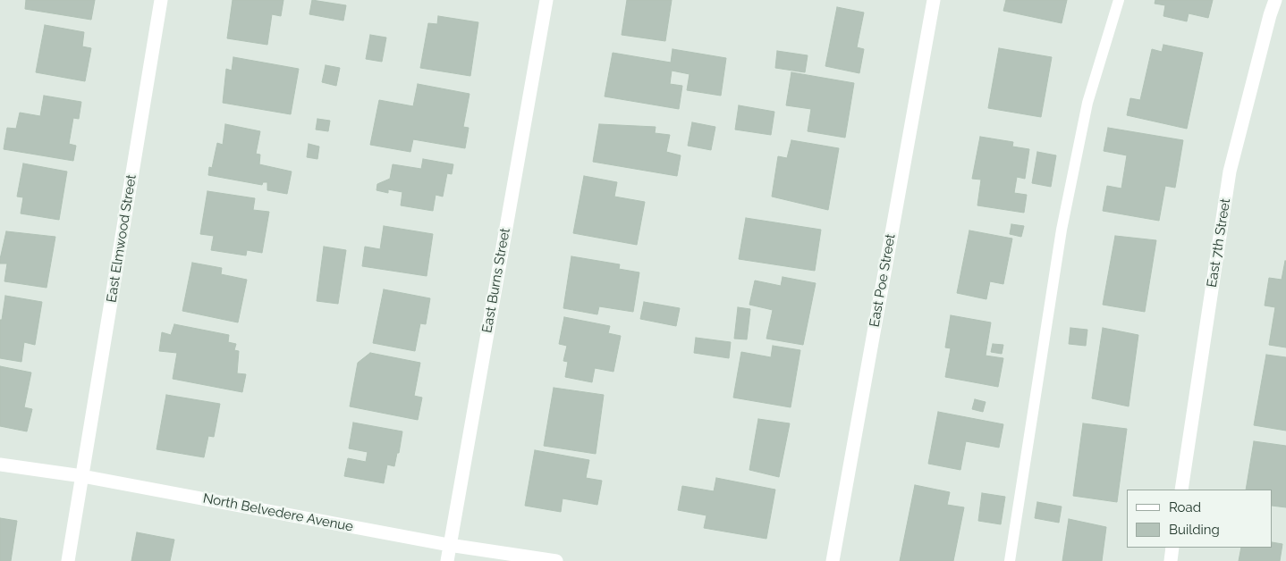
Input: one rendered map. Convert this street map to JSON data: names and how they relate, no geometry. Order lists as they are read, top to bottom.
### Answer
{
  "streets": {
    "street": [
      "East Elmwood Street",
      "East 7th Street",
      "East Burns Street",
      "East Poe Street",
      "North Belvedere Avenue"
    ]
  },
  "crossings": [
    ["East Elmwood Street", "North Belvedere Avenue"],
    ["East Burns Street", "North Belvedere Avenue"]
  ],
  "legend": ["Road", "Building"]
}
